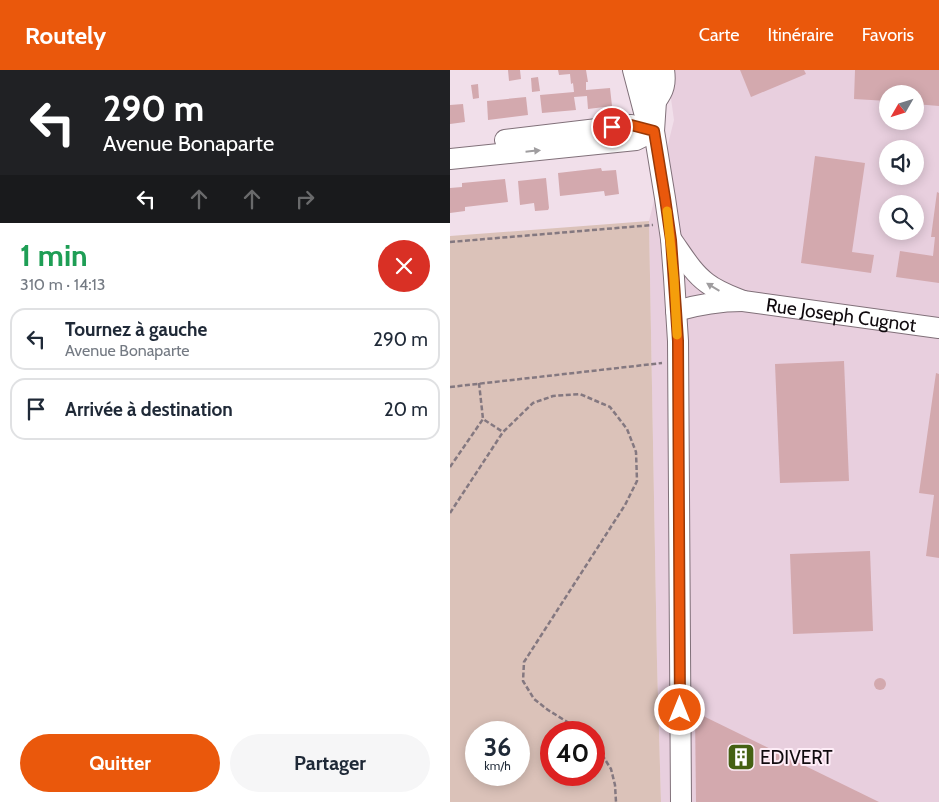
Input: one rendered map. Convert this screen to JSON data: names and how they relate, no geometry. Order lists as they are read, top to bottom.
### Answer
{
  "streets": {
    "street": ["Rue Joseph Cugnot"]
  },
  "places": {
    "building": ["EDIVERT"]
  },
  "north": "bottom left",
  "page": {
    "header": "Routely",
    "nav": ["Carte", "Itinéraire", "Favoris"],
    "turn": ["290 m", "Avenue Bonaparte"],
    "heading": ["1 min", "310 m · 14:13"],
    "list": [
      {
        "name": "Tournez à gauche",
        "note": "Avenue Bonaparte",
        "value": "290 m"
      },
      {
        "name": "Arrivée à destination",
        "value": "20 m"
      }
    ],
    "speed": "36 km/h",
    "limit": "40",
    "buttons": ["Quitter", "Partager"]
  }
}
